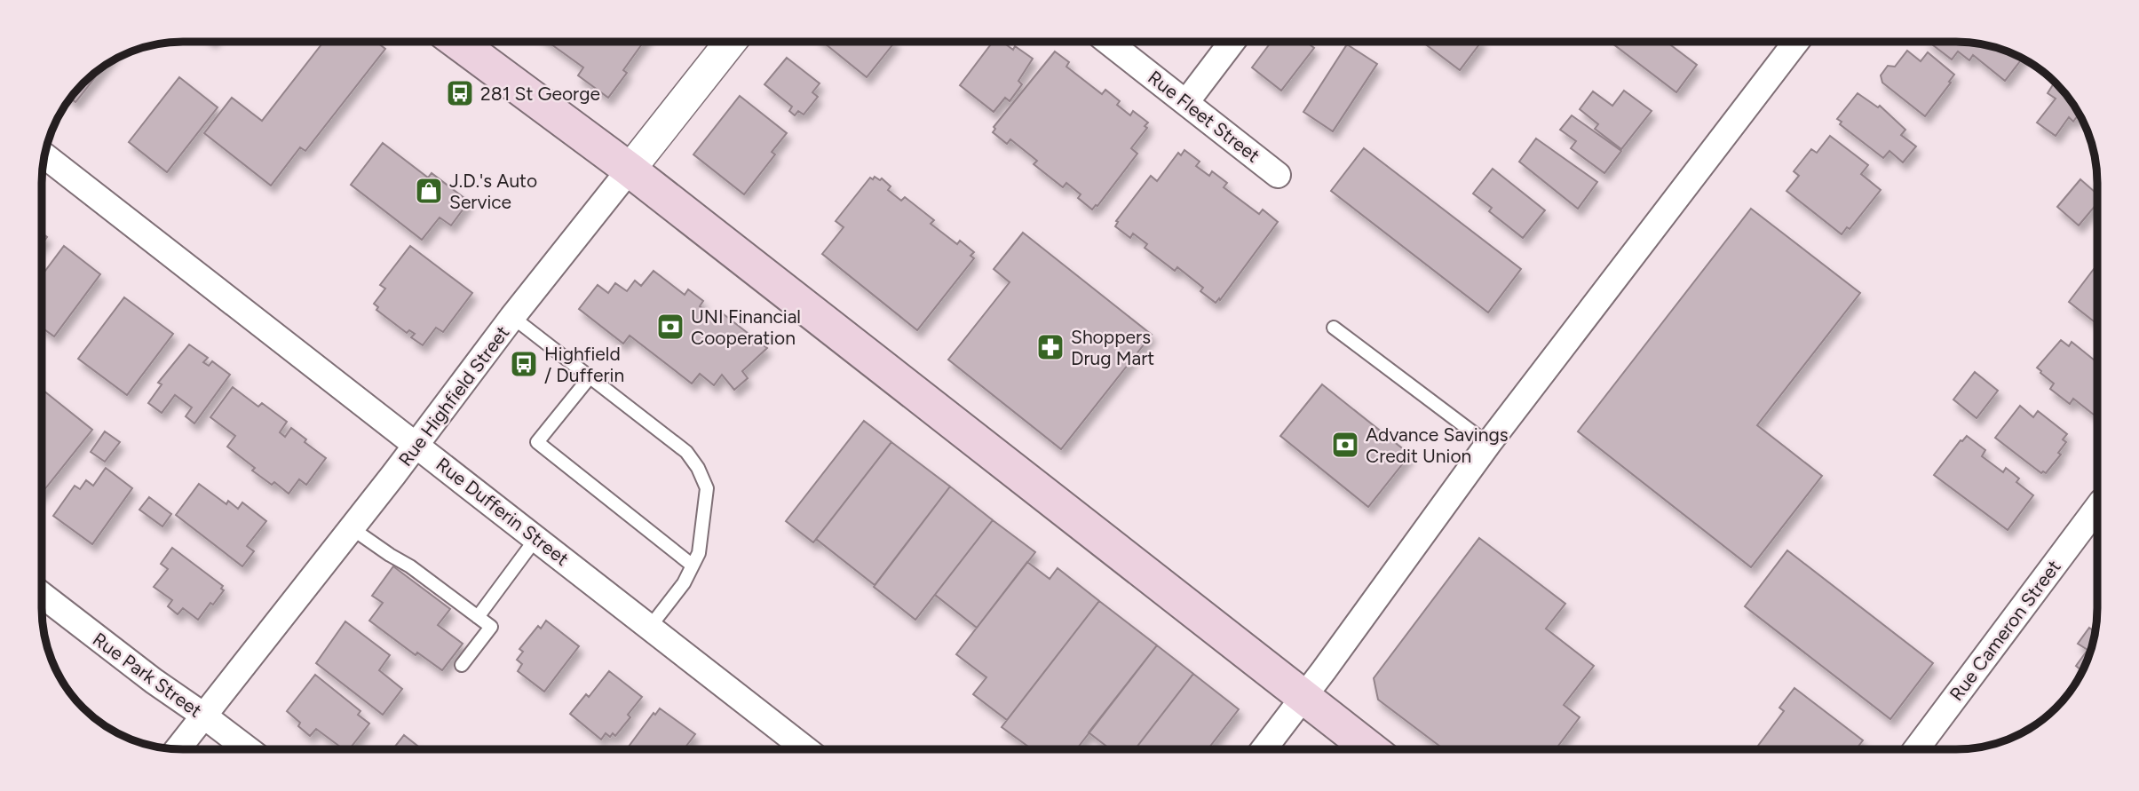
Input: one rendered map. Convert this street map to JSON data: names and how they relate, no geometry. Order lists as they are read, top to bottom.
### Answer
{
  "streets": {
    "street": [
      "Rue Fleet Street",
      "Rue Highfield Street",
      "Rue Dufferin Street",
      "Rue Cameron Street",
      "Rue Park Street"
    ]
  },
  "crossings": [
    ["Rue Highfield Street", "Rue Dufferin Street"],
    ["Rue Highfield Street", "Rue Park Street"]
  ],
  "places": {
    "bus stop": ["281 St George", "Highfield / Dufferin"],
    "shop": ["J.D.'s Auto Service"],
    "bank": ["UNI Financial Cooperation", "Advance Savings Credit Union"],
    "pharmacy": ["Shoppers Drug Mart"]
  }
}
